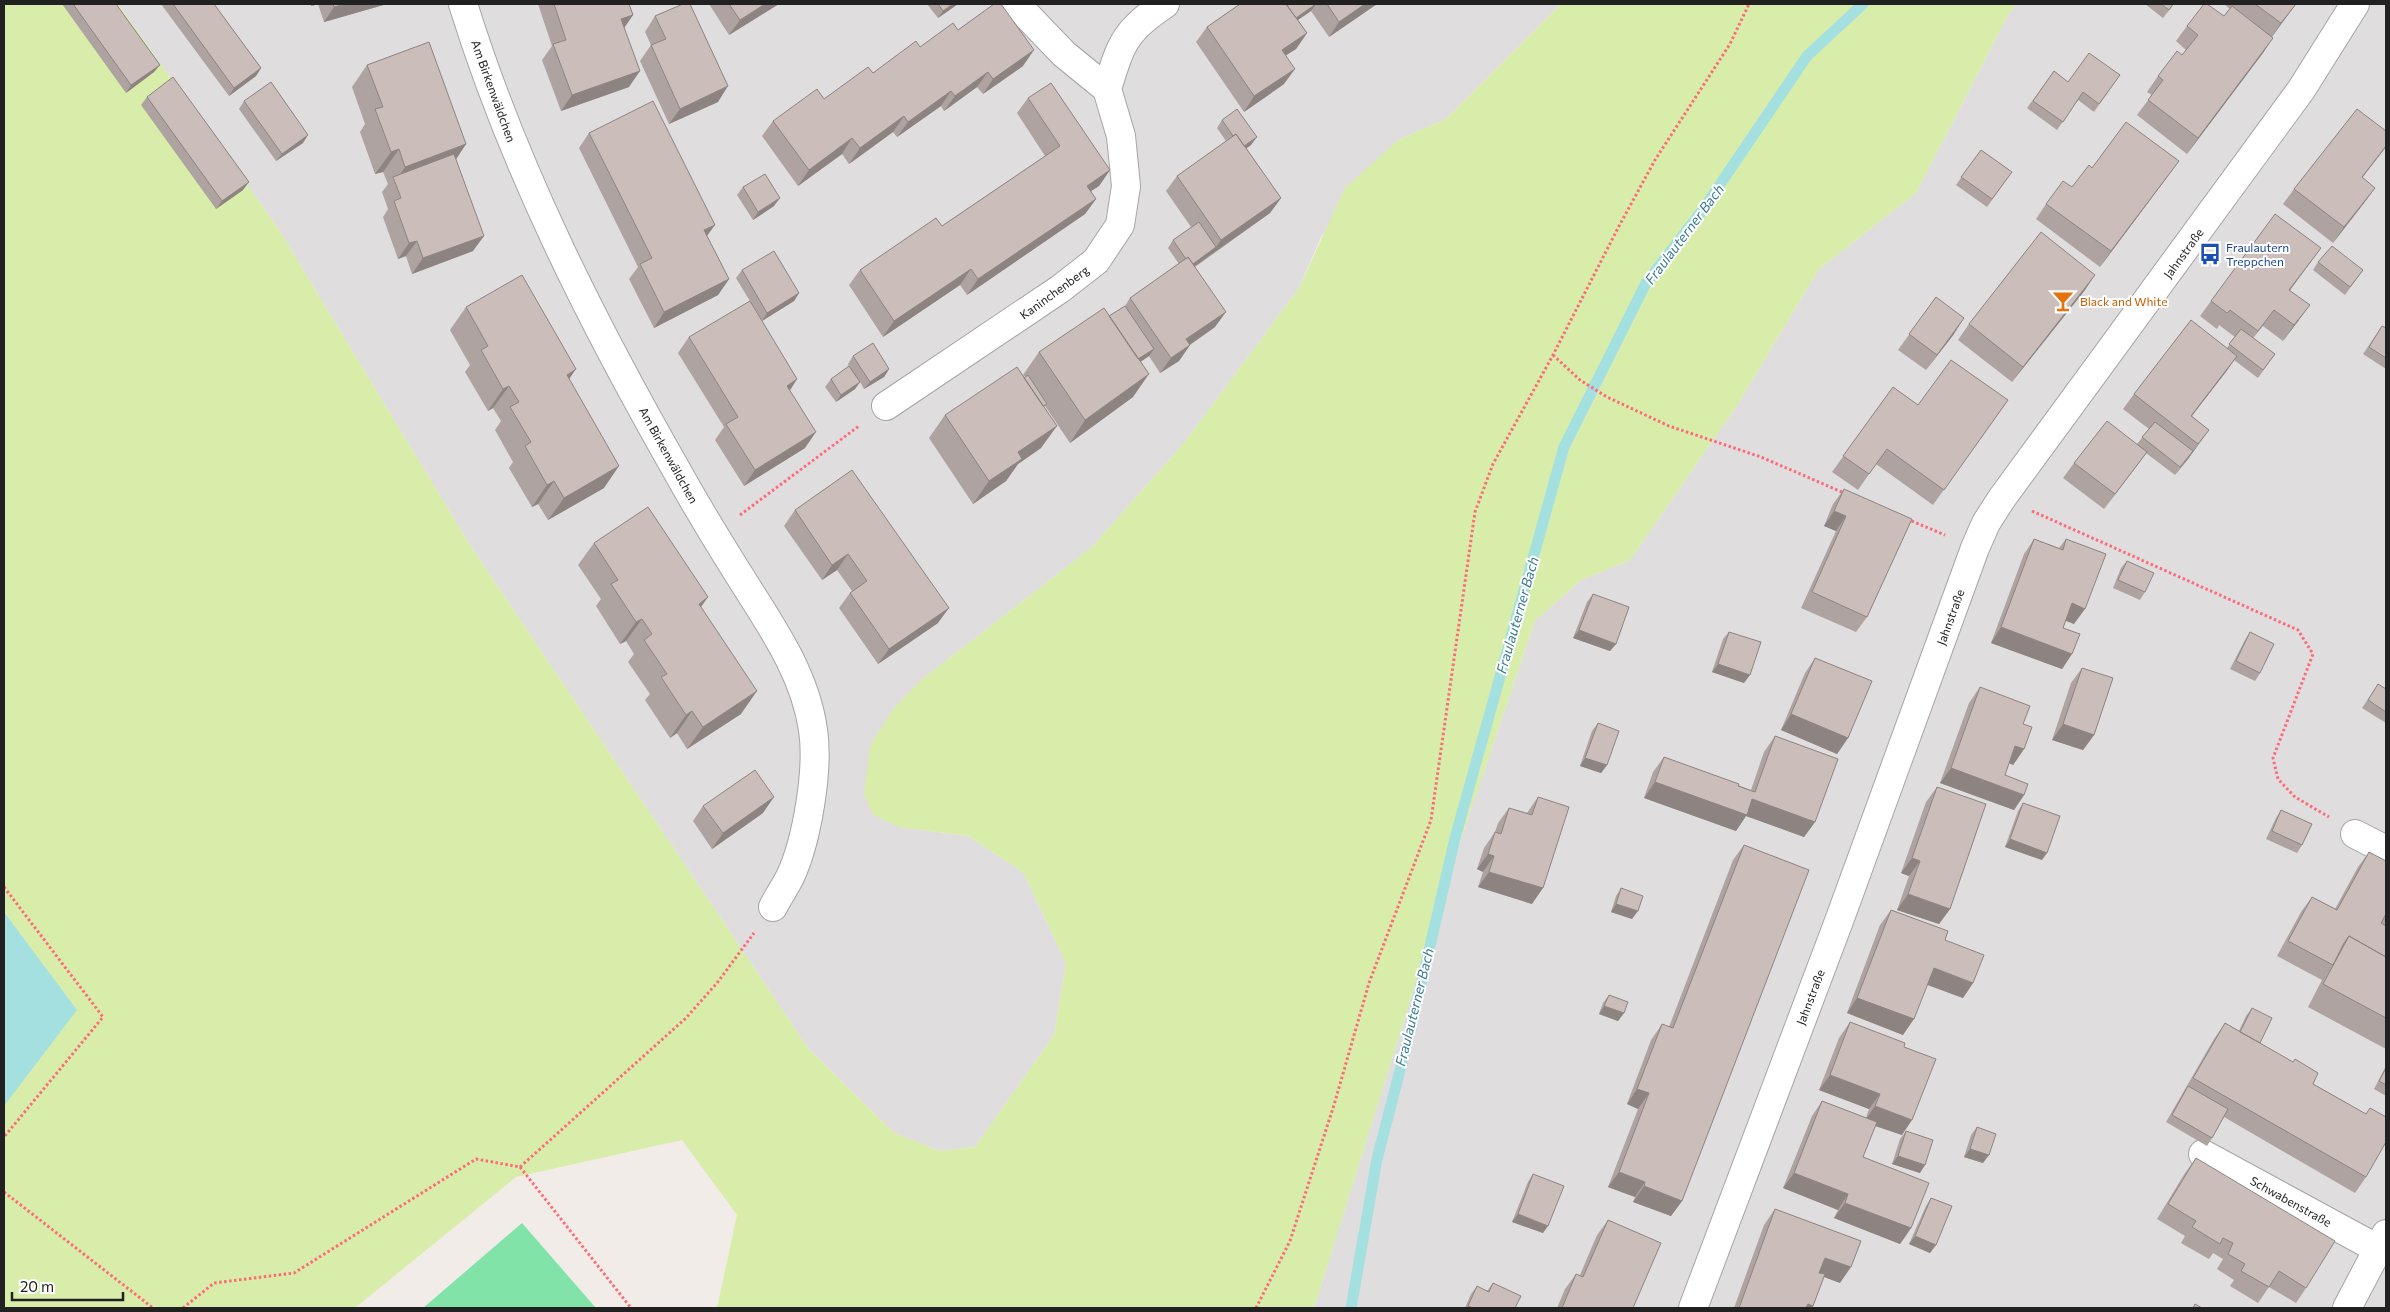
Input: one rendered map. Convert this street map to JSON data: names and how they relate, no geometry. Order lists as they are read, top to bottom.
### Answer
{
  "streets": {
    "street": [
      "Am Birkenwäldchen",
      "Jahnstraße",
      "Kaninchenberg",
      "Schwabenstraße"
    ]
  },
  "water": ["Fraulauterner Bach"],
  "places": {
    "bus stop": ["Fraulautern Treppchen"],
    "bar": ["Black and White"]
  },
  "scale_bar": "20 m"
}
